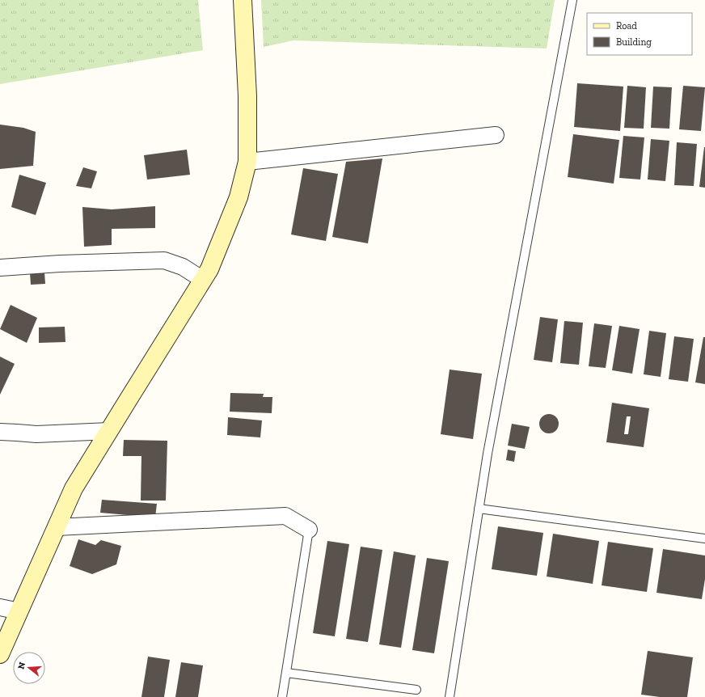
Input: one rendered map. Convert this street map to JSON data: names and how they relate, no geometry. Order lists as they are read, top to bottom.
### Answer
{
  "legend": ["Road", "Building"],
  "north": "left"
}
